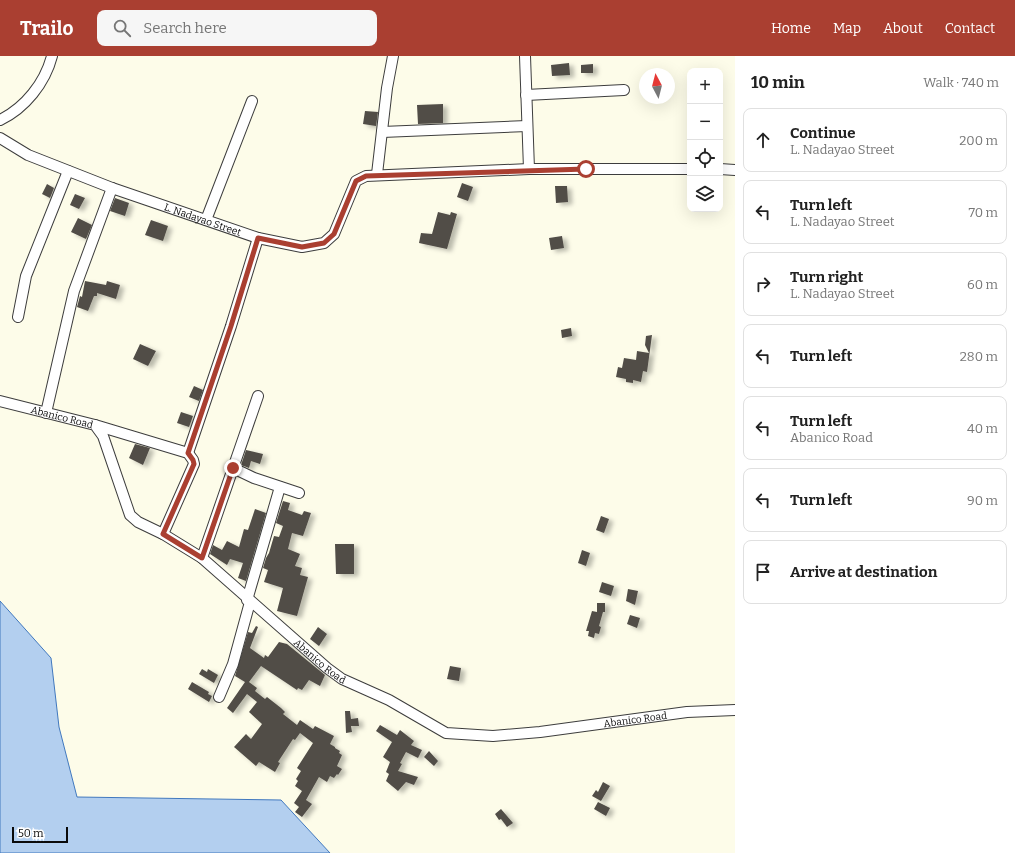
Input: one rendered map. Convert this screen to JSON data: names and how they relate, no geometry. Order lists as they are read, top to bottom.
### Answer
{
  "streets": {
    "street": ["L. Nadayao Street", "Abanico Road"]
  },
  "scale_bar": "50 m",
  "north": "top",
  "page": {
    "header": "Trailo",
    "search": "Search here",
    "nav": [
      "Home",
      "Map",
      "About",
      "Contact"
    ],
    "heading": ["10 min", "Walk · 740 m"],
    "map_buttons": ["+", "−"],
    "list": [
      ["Continue", "L. Nadayao Street", "200 m"],
      ["Turn left", "L. Nadayao Street", "70 m"],
      ["Turn right", "L. Nadayao Street", "60 m"],
      ["Turn left", "280 m"],
      ["Turn left", "Abanico Road", "40 m"],
      ["Turn left", "90 m"],
      "Arrive at destination"
    ],
    "scale": "50 m"
  }
}
